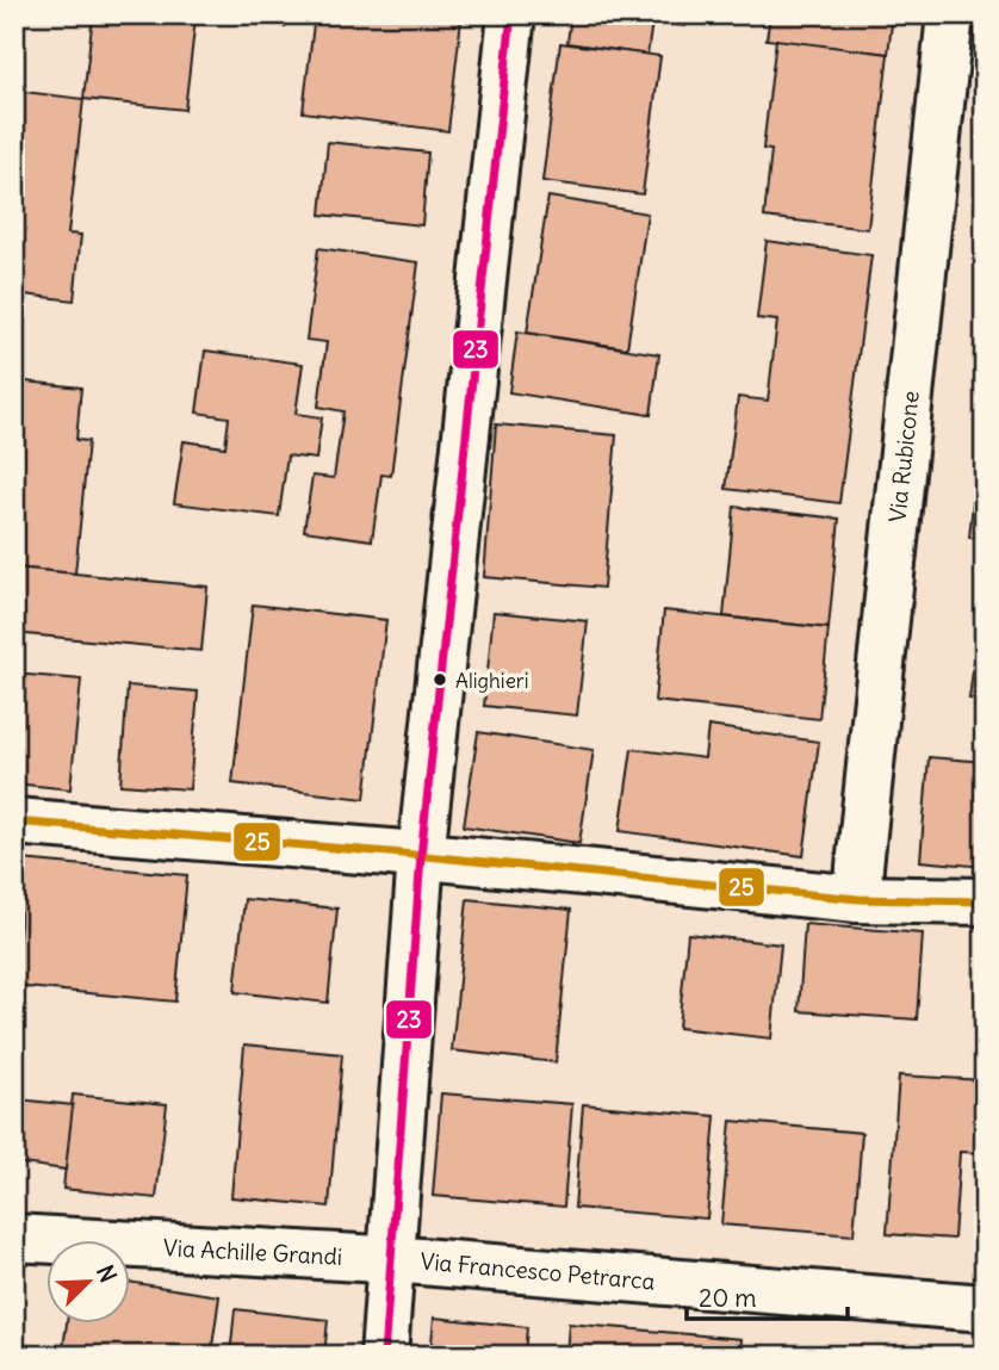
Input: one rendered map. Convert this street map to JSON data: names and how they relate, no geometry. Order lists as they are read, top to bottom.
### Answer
{
  "streets": {
    "street": ["Via Rubicone", "Via Achille Grandi", "Via Francesco Petrarca"]
  },
  "crossings": [
    ["Via Achille Grandi", "Via Francesco Petrarca"]
  ],
  "places": ["Alighieri"],
  "lines": ["transit line 23", "transit line 25"],
  "scale_bar": "20 m",
  "north": "top right"
}
